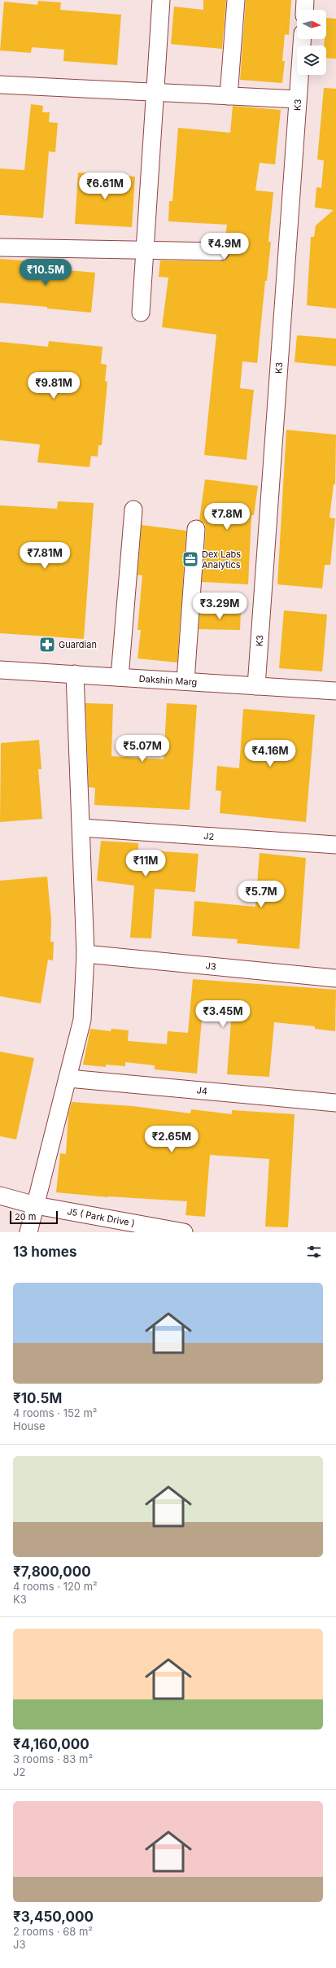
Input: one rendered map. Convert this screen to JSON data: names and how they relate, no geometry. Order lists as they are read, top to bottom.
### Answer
{
  "streets": {
    "street": [
      "K3",
      "Dakshin Marg",
      "J2",
      "J3",
      "J4",
      "J5 ( Park Drive )"
    ]
  },
  "crossings": [
    ["K3", "Dakshin Marg"]
  ],
  "places": {
    "office": ["Dex Labs Analytics"],
    "pharmacy": ["Guardian"]
  },
  "scale_bar": "20 m",
  "north": "right",
  "page": {
    "price": [
      "₹6.61M",
      "₹4.9M",
      "₹10.5M",
      "₹9.81M",
      "₹7.8M",
      "₹7.81M",
      "₹3.29M",
      "₹5.07M",
      "₹4.16M",
      "₹11M",
      "₹5.7M",
      "₹3.45M",
      "₹2.65M"
    ],
    "scale": "20 m",
    "heading": "13 homes",
    "list": [
      {
        "name": "₹10.5M",
        "note": "4 rooms · 152 m² · House"
      },
      {
        "name": "₹7,800,000",
        "note": "4 rooms · 120 m² · K3"
      },
      {
        "name": "₹4,160,000",
        "note": "3 rooms · 83 m² · J2"
      },
      {
        "name": "₹3,450,000",
        "note": "2 rooms · 68 m² · J3"
      }
    ]
  }
}
